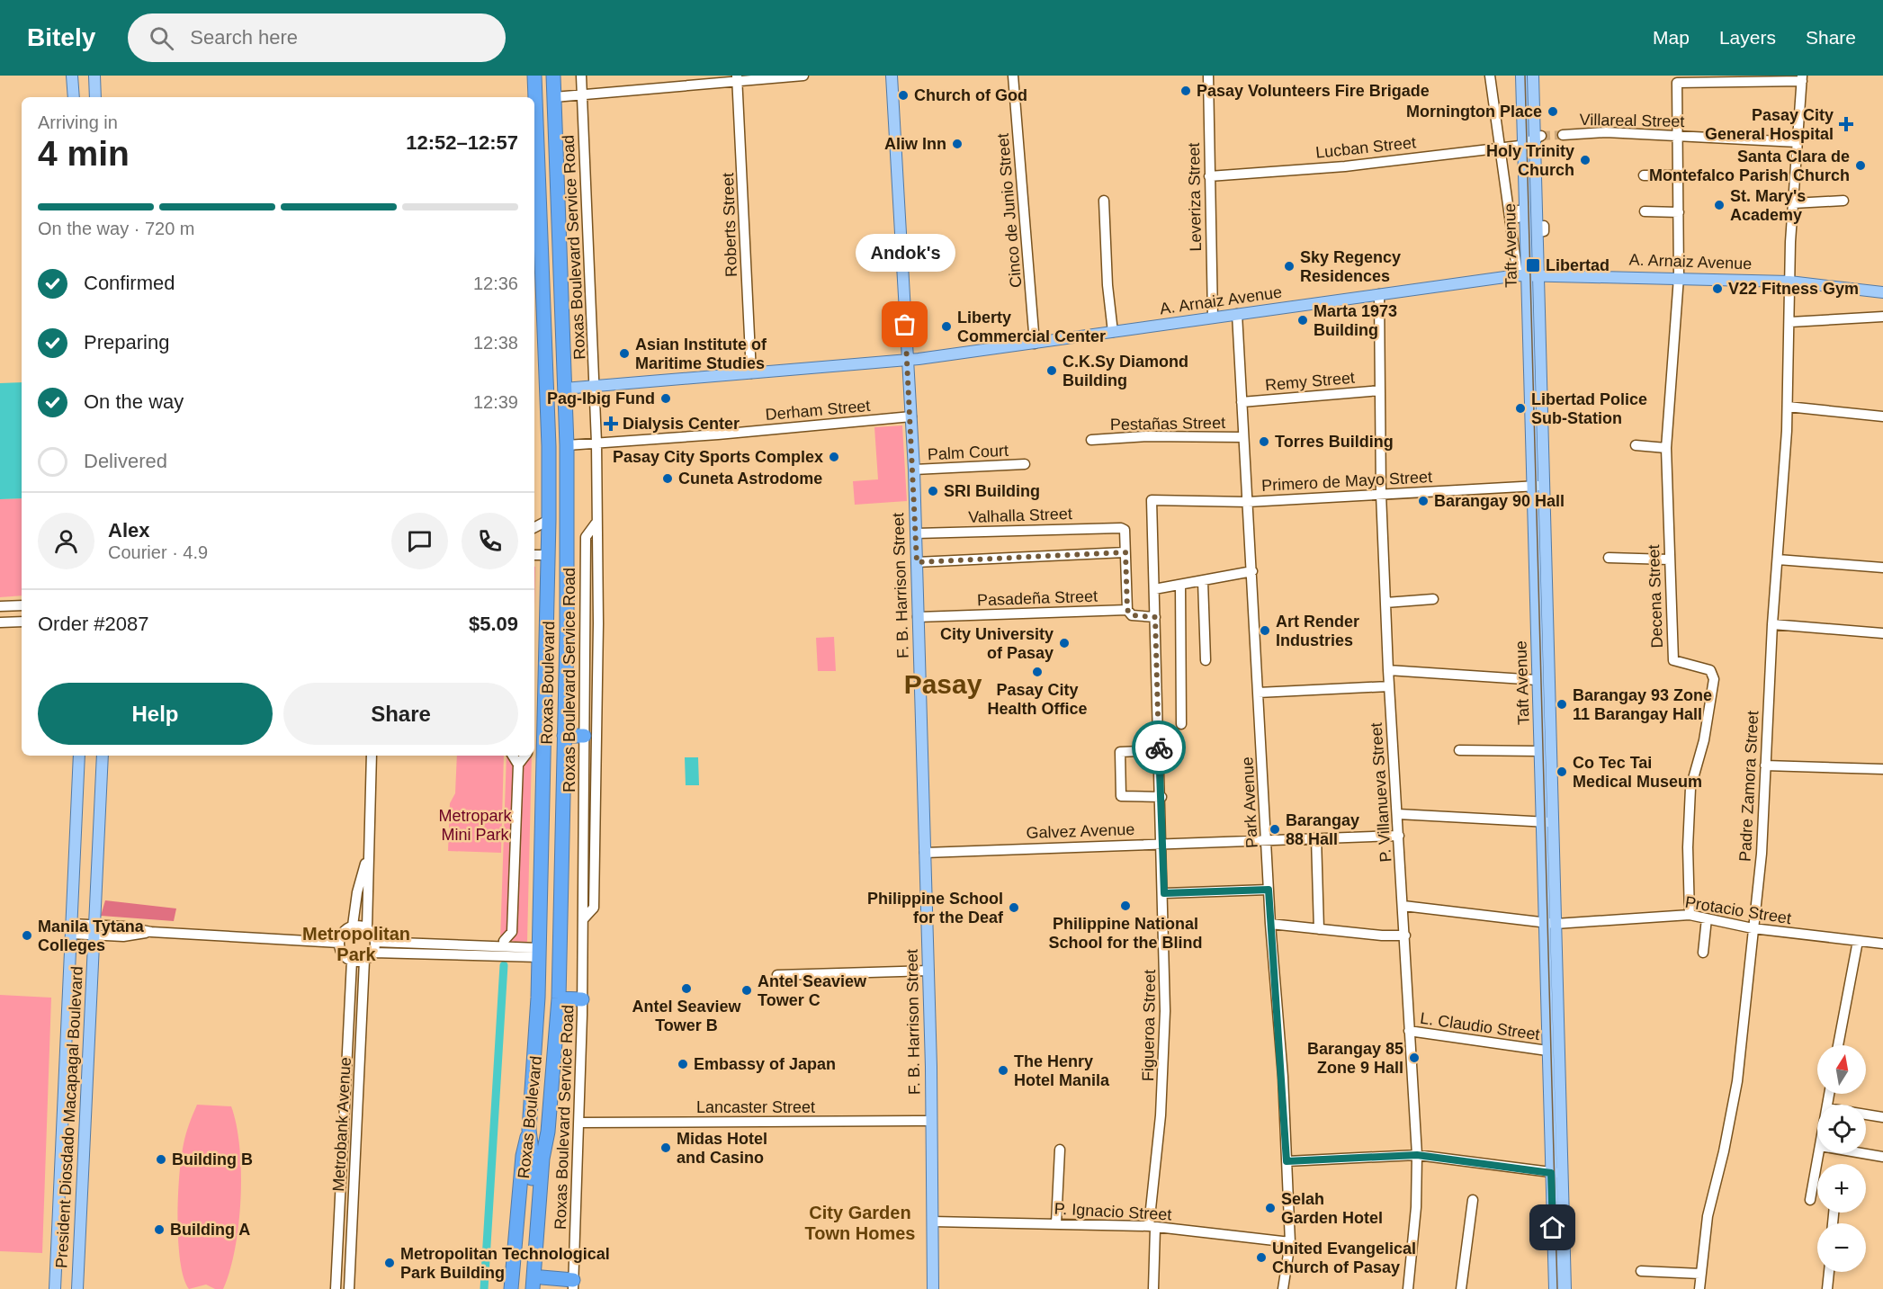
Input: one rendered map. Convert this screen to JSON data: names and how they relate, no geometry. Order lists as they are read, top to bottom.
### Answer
{
  "streets": {
    "highway": ["Roxas Boulevard"],
    "main road": [
      "Taft Avenue",
      "A. Arnaiz Avenue",
      "F. B. Harrison Street",
      "President Diosdado Macapagal Boulevard"
    ],
    "street": [
      "Villareal Street",
      "Lucban Street",
      "Leveriza Street",
      "Cinco de Junio Street",
      "Roberts Street",
      "Roxas Boulevard Service Road",
      "Remy Street",
      "Derham Street",
      "Pestañas Street",
      "Palm Court",
      "Primero de Mayo Street",
      "Valhalla Street",
      "Decena Street",
      "Pasadeña Street",
      "Padre Zamora Street",
      "P. Villanueva Street",
      "Park Avenue",
      "Galvez Avenue",
      "Protacio Street",
      "Figueroa Street",
      "L. Claudio Street",
      "Lancaster Street",
      "Metrobank Avenue",
      "P. Ignacio Street"
    ]
  },
  "crossings": [
    ["Villareal Street", "Decena Street"],
    ["Villareal Street", "Padre Zamora Street"],
    ["Lucban Street", "Leveriza Street"],
    ["Lucban Street", "Taft Avenue"],
    ["Leveriza Street", "A. Arnaiz Avenue"],
    ["Cinco de Junio Street", "A. Arnaiz Avenue"],
    ["Roberts Street", "A. Arnaiz Avenue"],
    ["Taft Avenue", "A. Arnaiz Avenue"],
    ["Taft Avenue", "Primero de Mayo Street"],
    ["Taft Avenue", "Protacio Street"],
    ["Taft Avenue", "L. Claudio Street"],
    ["Roxas Boulevard Service Road", "A. Arnaiz Avenue"],
    ["Roxas Boulevard Service Road", "Derham Street"],
    ["Roxas Boulevard Service Road", "Lancaster Street"],
    ["A. Arnaiz Avenue", "F. B. Harrison Street"],
    ["A. Arnaiz Avenue", "Decena Street"],
    ["A. Arnaiz Avenue", "Roxas Boulevard"],
    ["A. Arnaiz Avenue", "Padre Zamora Street"],
    ["A. Arnaiz Avenue", "P. Villanueva Street"],
    ["A. Arnaiz Avenue", "Park Avenue"],
    ["Remy Street", "P. Villanueva Street"],
    ["Remy Street", "Park Avenue"],
    ["Derham Street", "F. B. Harrison Street"],
    ["Derham Street", "Roxas Boulevard"],
    ["Pestañas Street", "Park Avenue"],
    ["Palm Court", "F. B. Harrison Street"],
    ["Primero de Mayo Street", "P. Villanueva Street"],
    ["Primero de Mayo Street", "Park Avenue"],
    ["Primero de Mayo Street", "Figueroa Street"],
    ["Valhalla Street", "F. B. Harrison Street"],
    ["F. B. Harrison Street", "Pasadeña Street"],
    ["F. B. Harrison Street", "Galvez Avenue"],
    ["F. B. Harrison Street", "Lancaster Street"],
    ["F. B. Harrison Street", "P. Ignacio Street"],
    ["Decena Street", "Padre Zamora Street"],
    ["Decena Street", "Protacio Street"],
    ["Pasadeña Street", "Figueroa Street"],
    ["Padre Zamora Street", "Protacio Street"],
    ["P. Villanueva Street", "Galvez Avenue"],
    ["P. Villanueva Street", "Protacio Street"],
    ["P. Villanueva Street", "L. Claudio Street"],
    ["Park Avenue", "Galvez Avenue"],
    ["Park Avenue", "P. Ignacio Street"],
    ["Galvez Avenue", "Figueroa Street"],
    ["Figueroa Street", "P. Ignacio Street"]
  ],
  "districts": ["Pasay", "Metropolitan Park", "City Garden Town Homes"],
  "parks": ["Metropark Mini Park"],
  "places": {
    "other": [
      "Pasay Volunteers Fire Brigade",
      "Church of God",
      "Mornington Place",
      "Aliw Inn",
      "Holy Trinity Church",
      "Santa Clara de Montefalco Parish Church",
      "St. Mary's Academy",
      "Sky Regency Residences",
      "V22 Fitness Gym",
      "Marta 1973 Building",
      "Andok's",
      "Liberty Commercial Center",
      "Asian Institute of Maritime Studies",
      "C.K.Sy Diamond Building",
      "Pag-Ibig Fund",
      "Libertad Police Sub-Station",
      "Torres Building",
      "Pasay City Sports Complex",
      "Cuneta Astrodome",
      "SRI Building",
      "Barangay 90 Hall",
      "Art Render Industries",
      "City University of Pasay",
      "Pasay City Health Office",
      "Barangay 93 Zone 11 Barangay Hall",
      "Co Tec Tai Medical Museum",
      "Barangay 88 Hall",
      "Philippine National School for the Blind",
      "Philippine School for the Deaf",
      "Manila Tytana Colleges",
      "Antel Seaview Tower B",
      "Antel Seaview Tower C",
      "Barangay 85 Zone 9 Hall",
      "Embassy of Japan",
      "The Henry Hotel Manila",
      "Midas Hotel and Casino",
      "Building B",
      "Selah Garden Hotel",
      "Building A",
      "United Evangelical Church of Pasay",
      "Metropolitan Technological Park Building"
    ],
    "health": ["Pasay City General Hospital", "Dialysis Center"],
    "transit": ["Libertad"]
  },
  "north": "top",
  "page": {
    "header": "Bitely",
    "search": "Search here",
    "nav": ["Map", "Layers", "Share"],
    "heading": ["4 min", "Arriving in", "12:52–12:57"],
    "panel": [
      "Alex",
      "Courier · 4.9",
      "Order #2087",
      "$5.09"
    ],
    "bar": "On the way · 720 m",
    "bubble": "Andok's",
    "list": [
      ["Confirmed", "12:36"],
      ["Preparing", "12:38"],
      ["On the way", "12:39"],
      "Delivered"
    ],
    "buttons": ["Help", "Share"],
    "map_buttons": ["+", "−"]
  }
}
